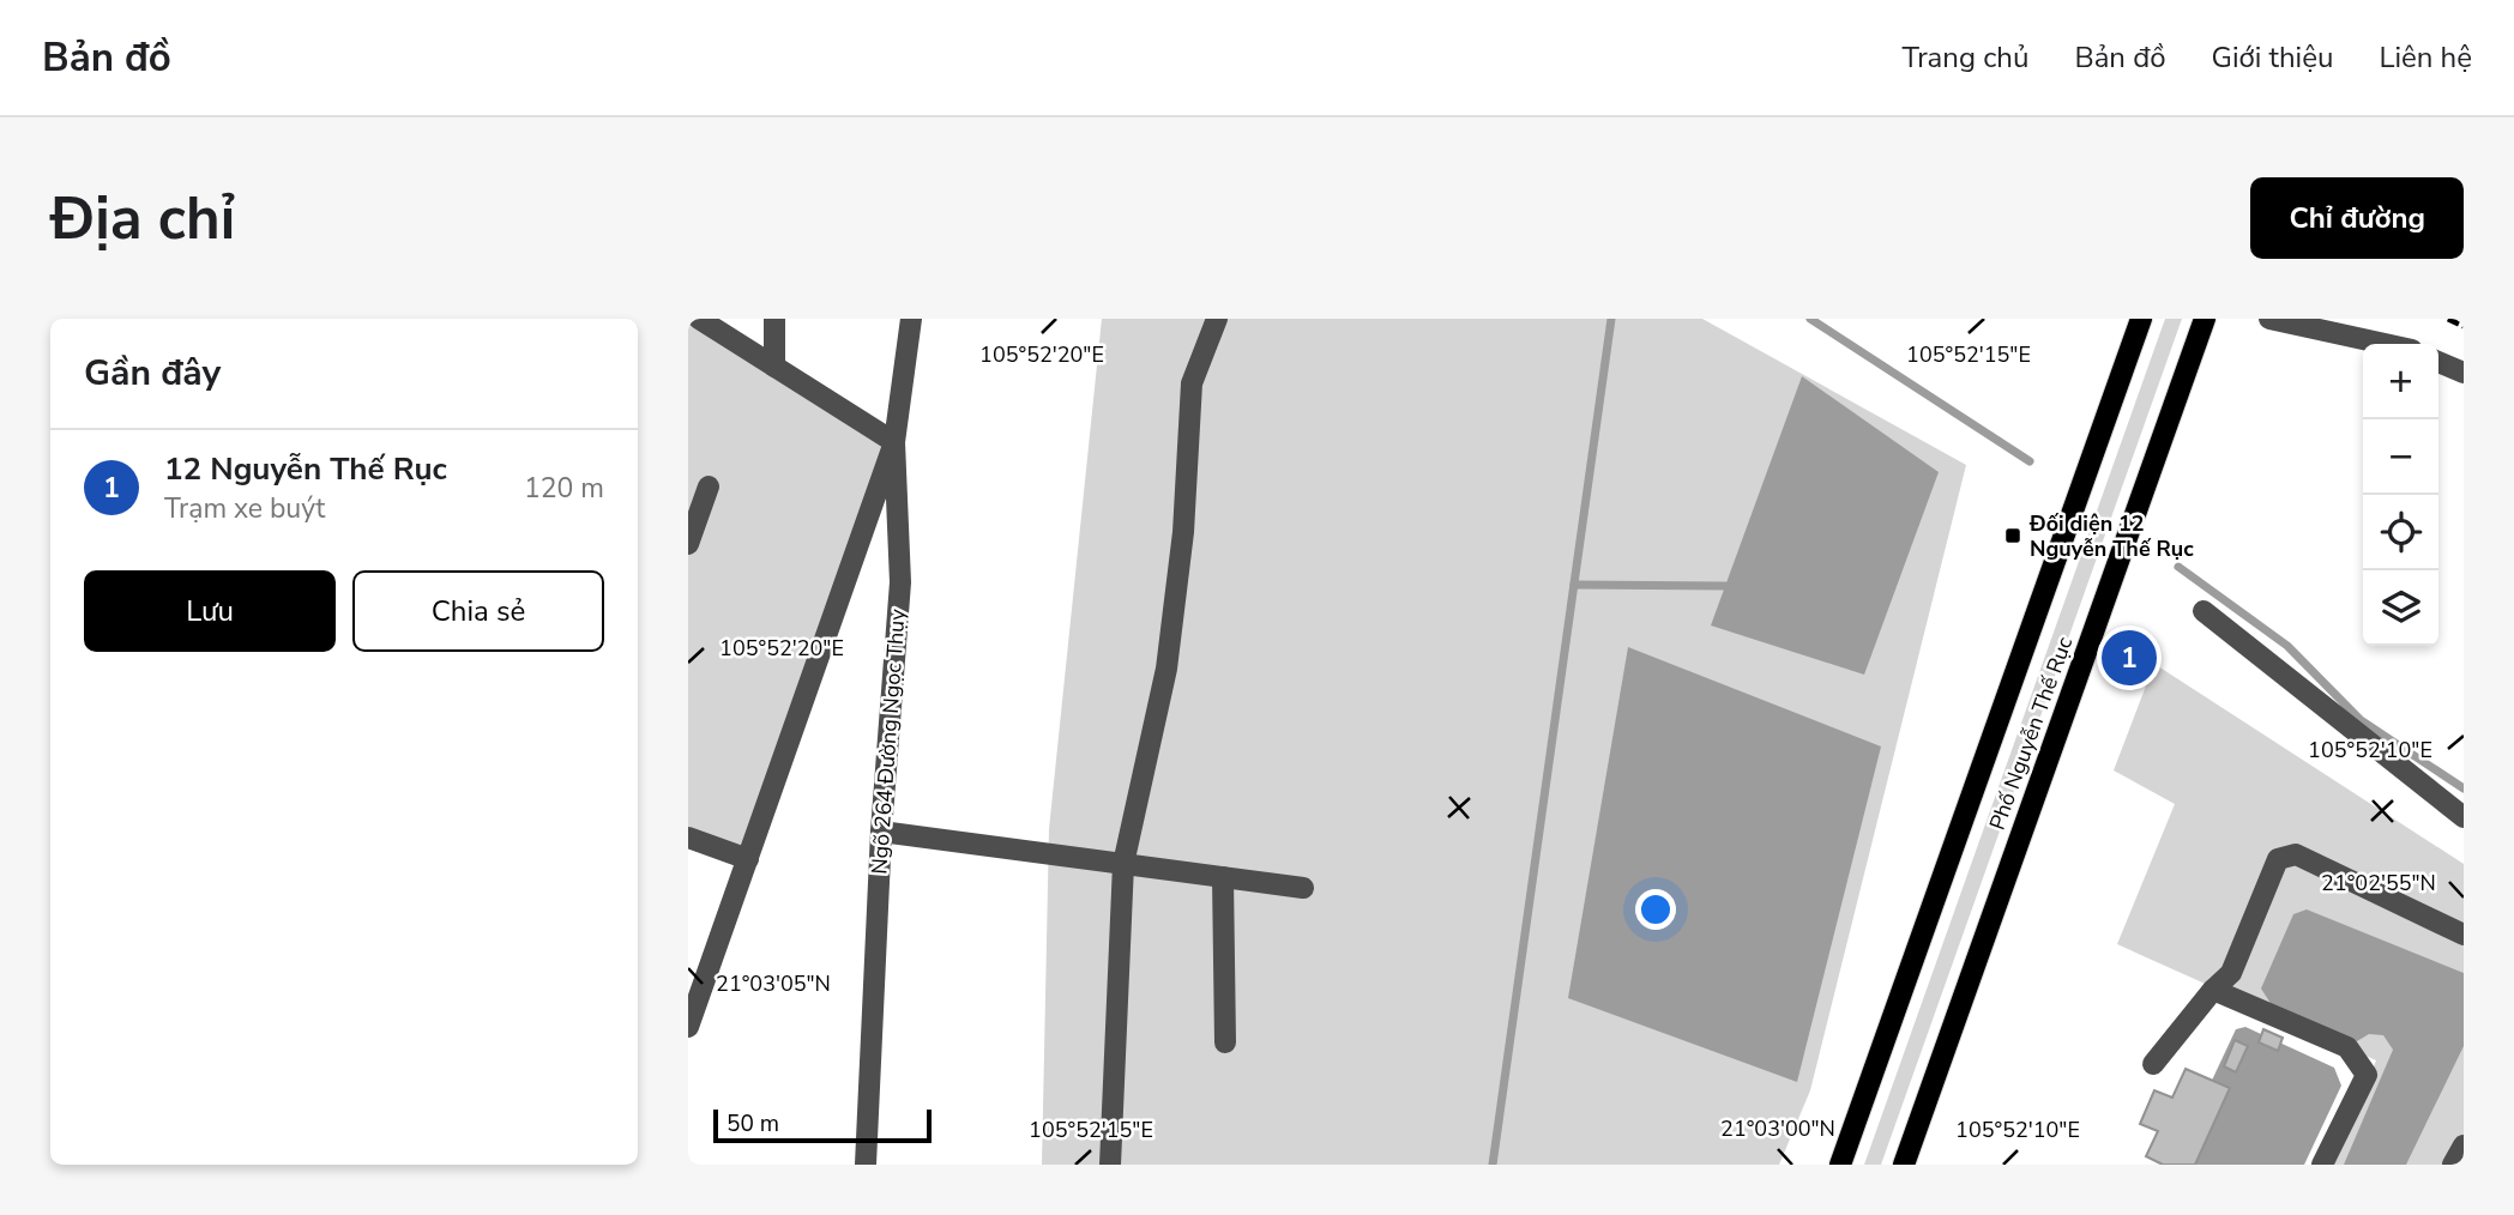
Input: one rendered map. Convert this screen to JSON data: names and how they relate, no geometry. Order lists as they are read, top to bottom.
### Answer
{
  "streets": {
    "main road": ["Phố Nguyễn Thế Rục"],
    "street": ["Ngõ 264 Đường Ngọc Thụy"]
  },
  "places": {
    "transit": ["Đối diện 12 Nguyễn Thế Rục"]
  },
  "scale_bar": "50 m",
  "page": {
    "header": "Bản đồ",
    "nav": [
      "Trang chủ",
      "Bản đồ",
      "Giới thiệu",
      "Liên hệ"
    ],
    "buttons": [
      "Chỉ đường",
      ["Lưu", "Chia sẻ"]
    ],
    "title": "Địa chỉ",
    "heading": "Gần đây",
    "map_buttons": ["+", "−"],
    "list": [
      {
        "mark": "1",
        "name": "12 Nguyễn Thế Rục",
        "note": "Trạm xe buýt",
        "value": "120 m"
      }
    ],
    "pins": "1",
    "scale": "50 m"
  },
  "coordinates": [
    "105°52'20\"E",
    "105°52'15\"E",
    "105°52'10\"E",
    "21°02'55\"N",
    "21°03'05\"N",
    "21°03'00\"N"
  ]
}
